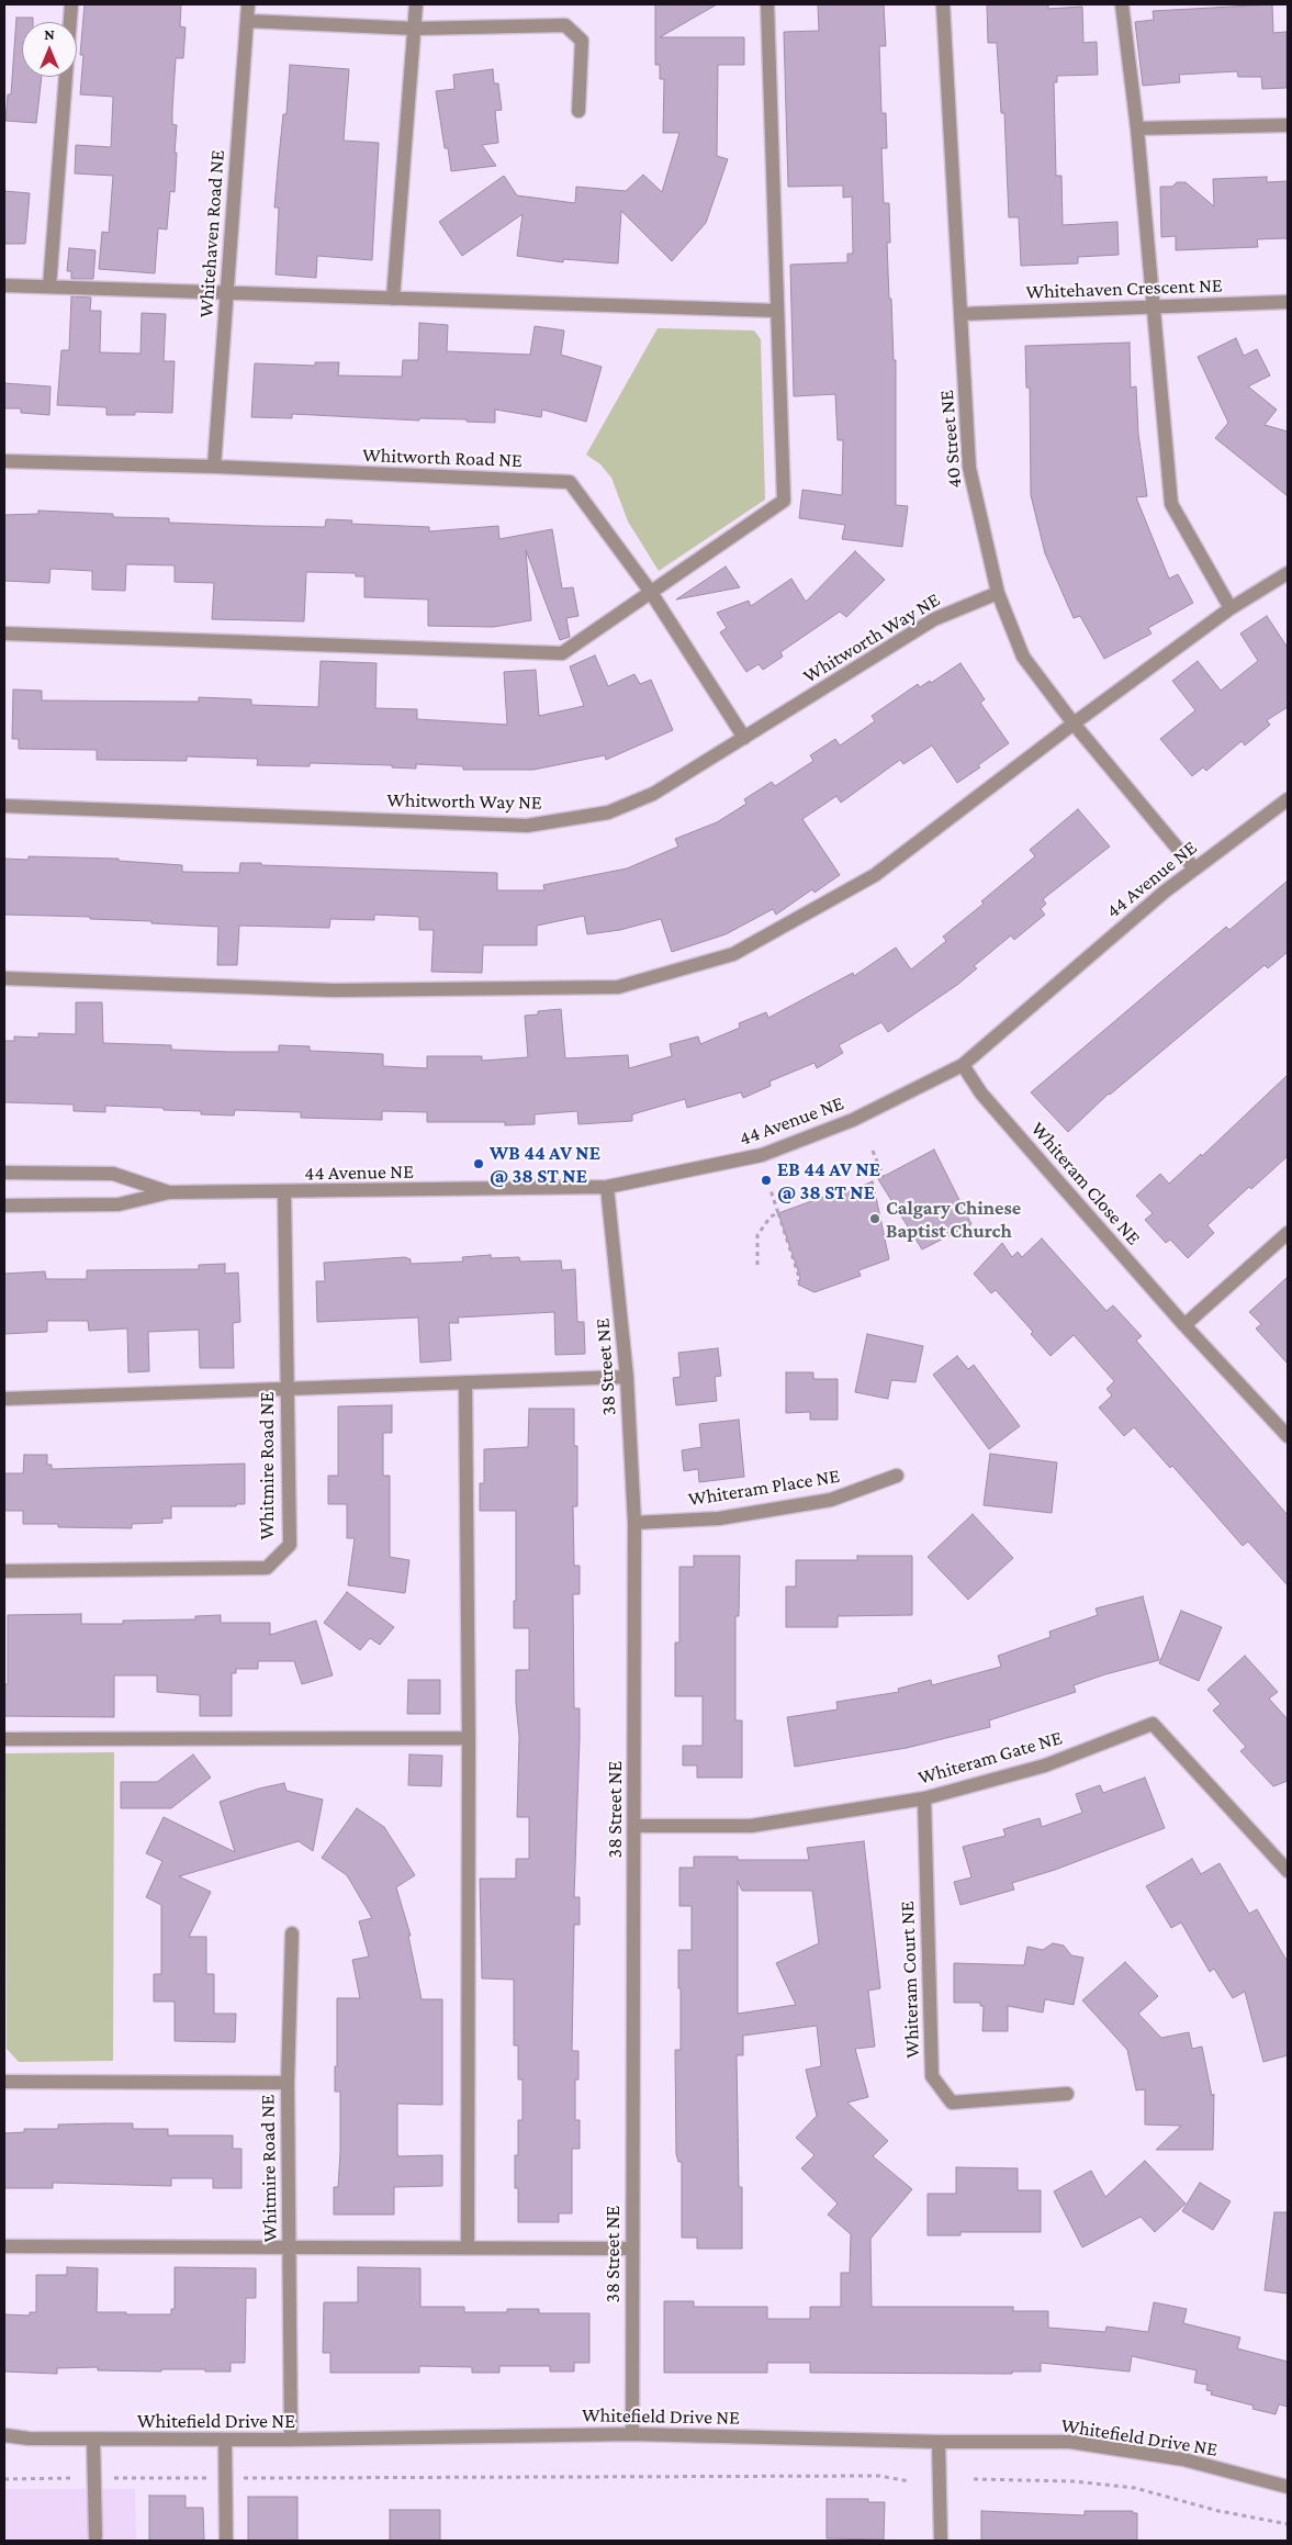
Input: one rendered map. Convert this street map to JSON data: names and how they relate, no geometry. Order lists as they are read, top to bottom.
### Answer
{
  "streets": {
    "street": [
      "Whitehaven Road NE",
      "Whitehaven Crescent NE",
      "40 Street NE",
      "Whitworth Road NE",
      "Whitworth Way NE",
      "44 Avenue NE",
      "Whiteram Close NE",
      "38 Street NE",
      "Whitmire Road NE",
      "Whiteram Place NE",
      "Whiteram Gate NE",
      "Whiteram Court NE",
      "Whitefield Drive NE"
    ]
  },
  "crossings": [
    ["Whitehaven Road NE", "Whitworth Road NE"],
    ["Whitehaven Crescent NE", "40 Street NE"],
    ["40 Street NE", "Whitworth Way NE"],
    ["40 Street NE", "44 Avenue NE"],
    ["Whitworth Road NE", "Whitworth Way NE"],
    ["44 Avenue NE", "Whiteram Close NE"],
    ["44 Avenue NE", "38 Street NE"],
    ["44 Avenue NE", "Whitmire Road NE"],
    ["38 Street NE", "Whiteram Place NE"],
    ["38 Street NE", "Whiteram Gate NE"],
    ["38 Street NE", "Whitefield Drive NE"],
    ["Whitmire Road NE", "Whitefield Drive NE"],
    ["Whiteram Gate NE", "Whiteram Court NE"]
  ],
  "places": ["WB 44 AV NE @ 38 ST NE", "EB 44 AV NE @ 38 ST NE", "Calgary Chinese Baptist Church"],
  "north": "top"
}
